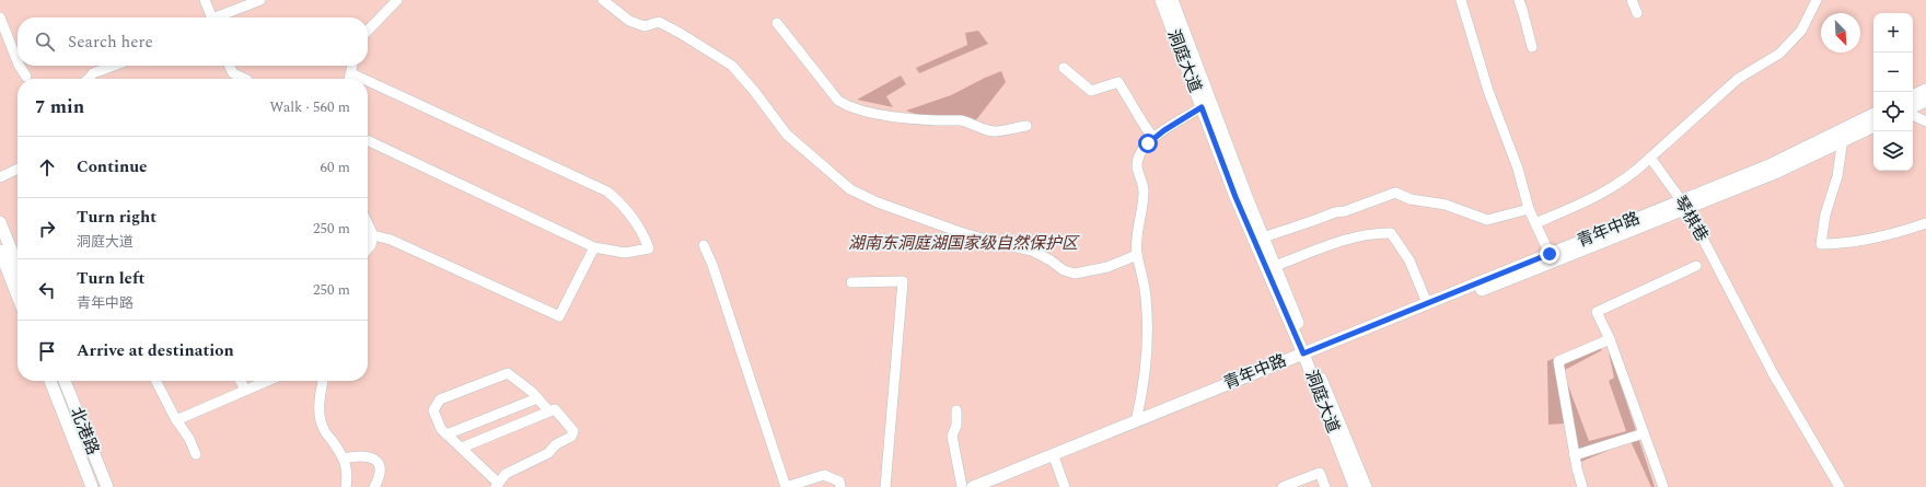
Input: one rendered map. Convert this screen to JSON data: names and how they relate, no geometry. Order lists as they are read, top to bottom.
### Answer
{
  "streets": {
    "main road": ["洞庭大道", "青年中路", "北港路"],
    "street": ["琴棋巷"]
  },
  "crossings": [
    ["洞庭大道", "青年中路"],
    ["琴棋巷", "青年中路"]
  ],
  "parks": ["湖南东洞庭湖国家级自然保护区"],
  "north": "bottom right",
  "page": {
    "map_buttons": ["+", "−"],
    "search": "Search here",
    "heading": ["7 min", "Walk · 560 m"],
    "list": [
      ["Continue", "60 m"],
      ["Turn right", "洞庭大道", "250 m"],
      ["Turn left", "青年中路", "250 m"],
      "Arrive at destination"
    ]
  }
}
